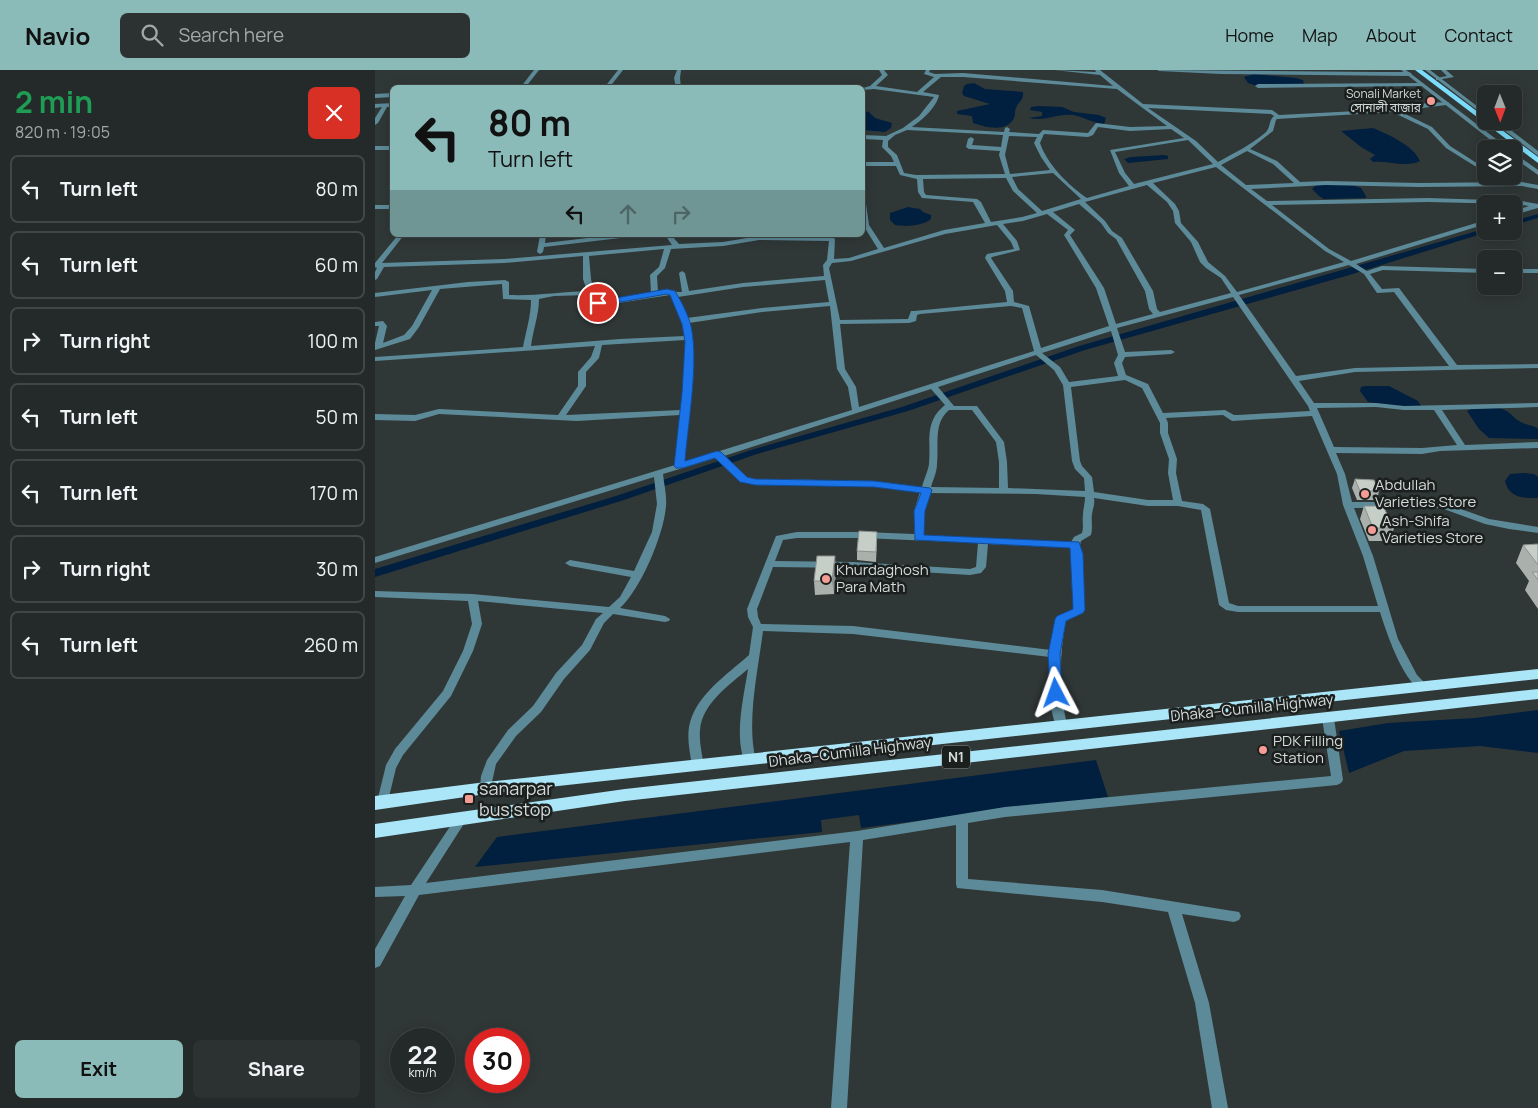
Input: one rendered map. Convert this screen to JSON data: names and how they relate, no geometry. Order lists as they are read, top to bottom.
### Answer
{
  "streets": {
    "highway": ["Dhaka–Cumilla Highway", "N1"]
  },
  "places": {
    "other": [
      "Sonali Market সোনালী বাজার",
      "Abdullah Varieties Store",
      "Ash-Shifa Varieties Store",
      "Khurdaghosh Para Math",
      "PDK Filling Station"
    ],
    "transit": ["sanarpar bus stop"]
  },
  "north": "bottom",
  "page": {
    "header": "Navio",
    "search": "Search here",
    "nav": [
      "Home",
      "Map",
      "About",
      "Contact"
    ],
    "heading": ["2 min", "820 m · 19:05"],
    "map_buttons": ["+", "−"],
    "turn": ["80 m", "Turn left"],
    "list": [
      {
        "name": "Turn left",
        "value": "80 m"
      },
      {
        "name": "Turn left",
        "value": "60 m"
      },
      {
        "name": "Turn right",
        "value": "100 m"
      },
      {
        "name": "Turn left",
        "value": "50 m"
      },
      {
        "name": "Turn left",
        "value": "170 m"
      },
      {
        "name": "Turn right",
        "value": "30 m"
      },
      {
        "name": "Turn left",
        "value": "260 m"
      }
    ],
    "speed": "22 km/h",
    "limit": "30",
    "buttons": ["Exit", "Share"]
  }
}
